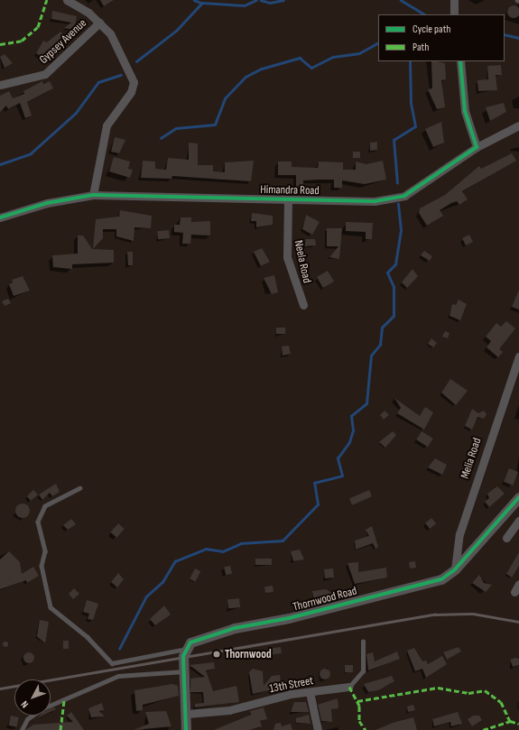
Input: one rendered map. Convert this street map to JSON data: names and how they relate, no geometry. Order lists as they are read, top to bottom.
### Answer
{
  "streets": {
    "street": [
      "Gypsey Avenue",
      "Himandra Road",
      "Neela Road",
      "Melia Road",
      "Thornwood Road",
      "13th Street"
    ]
  },
  "crossings": [
    ["Himandra Road", "Neela Road"],
    ["Melia Road", "Thornwood Road"]
  ],
  "places": ["Thornwood"],
  "legend": ["Cycle path", "Path"],
  "north": "bottom left"
}
